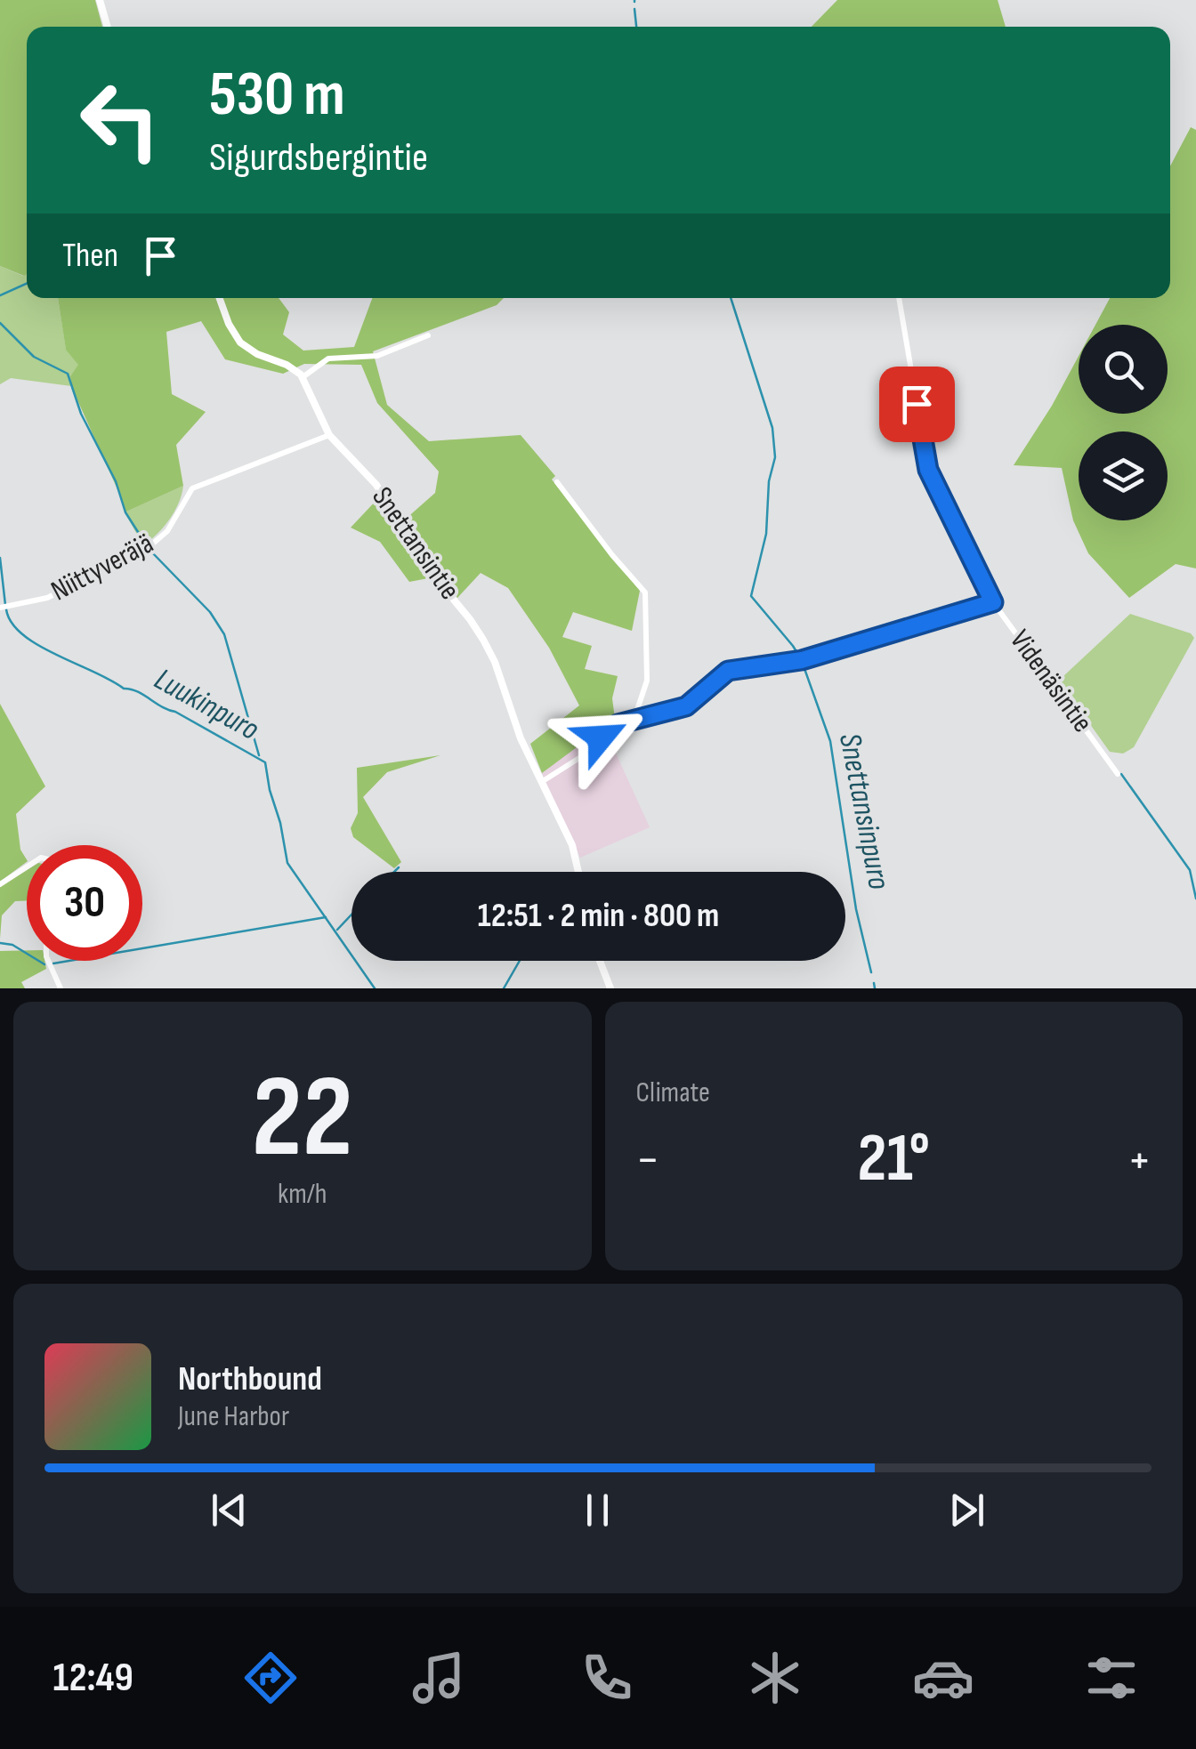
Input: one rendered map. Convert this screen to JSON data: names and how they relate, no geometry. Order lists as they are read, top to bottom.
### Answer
{
  "streets": {
    "street": ["Snettansintie", "Niittyveräjä", "Videnäsintie"]
  },
  "crossings": [
    ["Snettansintie", "Niittyveräjä"],
    ["Snettansintie", "Videnäsintie"]
  ],
  "water": ["Luukinpuro", "Snettansinpuro"],
  "page": {
    "turn": ["530 m", "Sigurdsbergintie"],
    "then": "Then",
    "limit": "30",
    "trip": "12:51 · 2 min · 800 m",
    "tile": [
      ["22", "km/h"],
      "Climate"
    ],
    "heat": ["−", "21°", "+"],
    "song": ["Northbound", "June Harbor"],
    "tabs": "12:49"
  }
}
